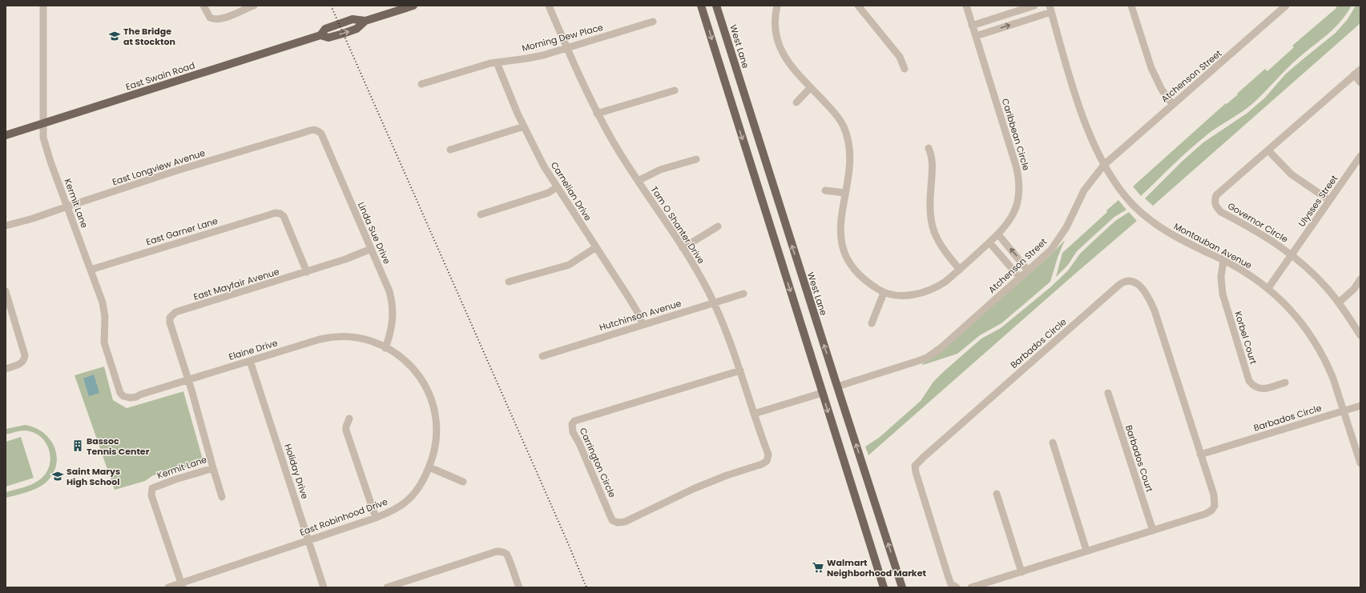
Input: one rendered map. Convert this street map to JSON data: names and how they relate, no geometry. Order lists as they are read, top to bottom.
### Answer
{
  "streets": {
    "main road": ["West Lane", "East Swain Road"],
    "street": [
      "Morning Dew Place",
      "Atchenson Street",
      "Caribbean Circle",
      "East Longview Avenue",
      "Carnelian Drive",
      "Ulysses Street",
      "Kermit Lane",
      "Governor Circle",
      "Tam O Shanter Drive",
      "East Garner Lane",
      "Linda Sue Drive",
      "Montauban Avenue",
      "East Mayfair Avenue",
      "Hutchinson Avenue",
      "Korbel Court",
      "Barbados Circle",
      "Elaine Drive",
      "Barbados Court",
      "Carrington Circle",
      "Holiday Drive",
      "East Robinhood Drive"
    ]
  },
  "crossings": [
    ["Morning Dew Place", "Carnelian Drive"],
    ["Morning Dew Place", "Tam O Shanter Drive"],
    ["West Lane", "Atchenson Street"],
    ["East Swain Road", "Kermit Lane"],
    ["Atchenson Street", "Montauban Avenue"],
    ["East Longview Avenue", "Kermit Lane"],
    ["East Longview Avenue", "Linda Sue Drive"],
    ["Carnelian Drive", "Hutchinson Avenue"],
    ["Ulysses Street", "Governor Circle"],
    ["Ulysses Street", "Montauban Avenue"],
    ["Kermit Lane", "East Garner Lane"],
    ["Kermit Lane", "East Mayfair Avenue"],
    ["Kermit Lane", "Elaine Drive"],
    ["Kermit Lane", "East Robinhood Drive"],
    ["Tam O Shanter Drive", "Hutchinson Avenue"],
    ["Tam O Shanter Drive", "Carrington Circle"],
    ["East Garner Lane", "East Mayfair Avenue"],
    ["Linda Sue Drive", "East Mayfair Avenue"],
    ["Linda Sue Drive", "Elaine Drive"],
    ["Linda Sue Drive", "East Robinhood Drive"],
    ["Montauban Avenue", "Korbel Court"],
    ["Montauban Avenue", "Barbados Circle"],
    ["East Mayfair Avenue", "Elaine Drive"],
    ["Barbados Circle", "Barbados Court"],
    ["Elaine Drive", "Holiday Drive"],
    ["Elaine Drive", "East Robinhood Drive"],
    ["Holiday Drive", "East Robinhood Drive"]
  ],
  "places": {
    "school or university": ["The Bridge at Stockton", "Saint Marys High School"],
    "building": ["Bassoc Tennis Center"],
    "supermarket": ["Walmart Neighborhood Market"]
  }
}
